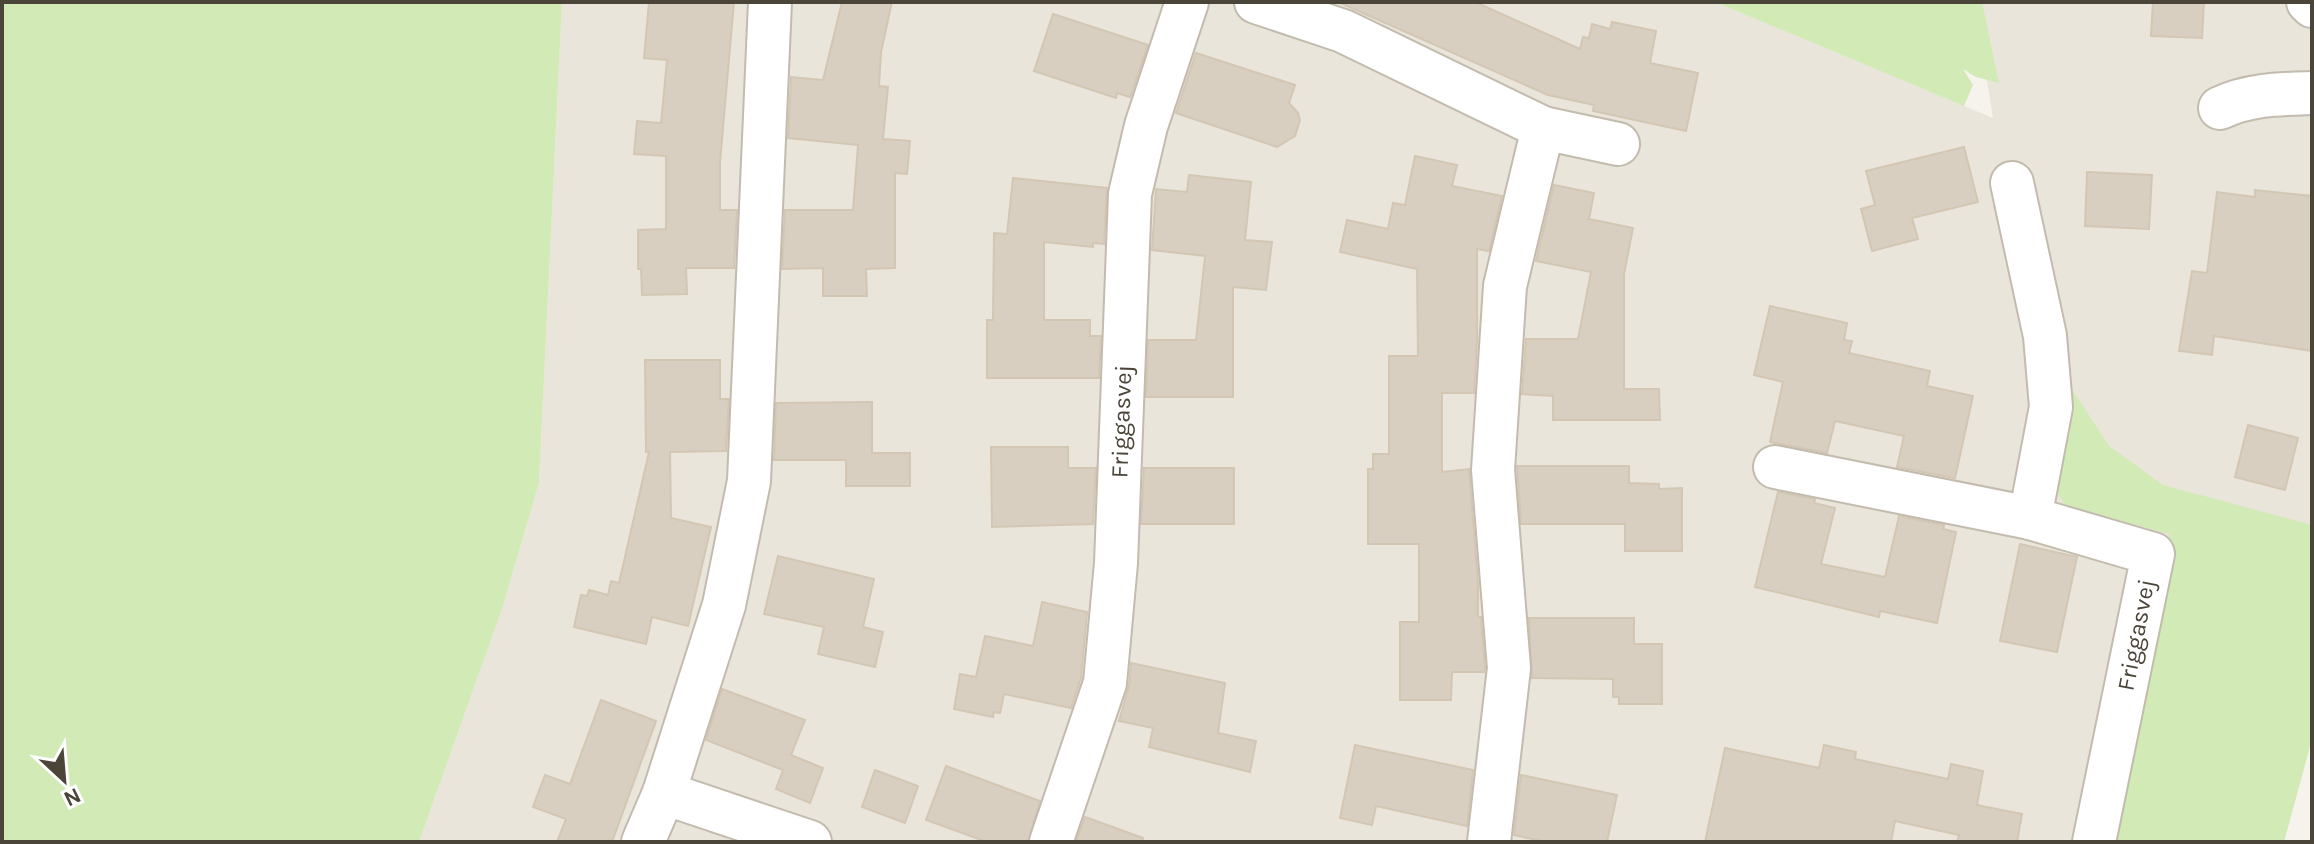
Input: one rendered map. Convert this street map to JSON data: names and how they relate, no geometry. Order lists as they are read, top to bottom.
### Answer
{
  "streets": {
    "street": ["Friggasvej"]
  },
  "north": "bottom right"
}
